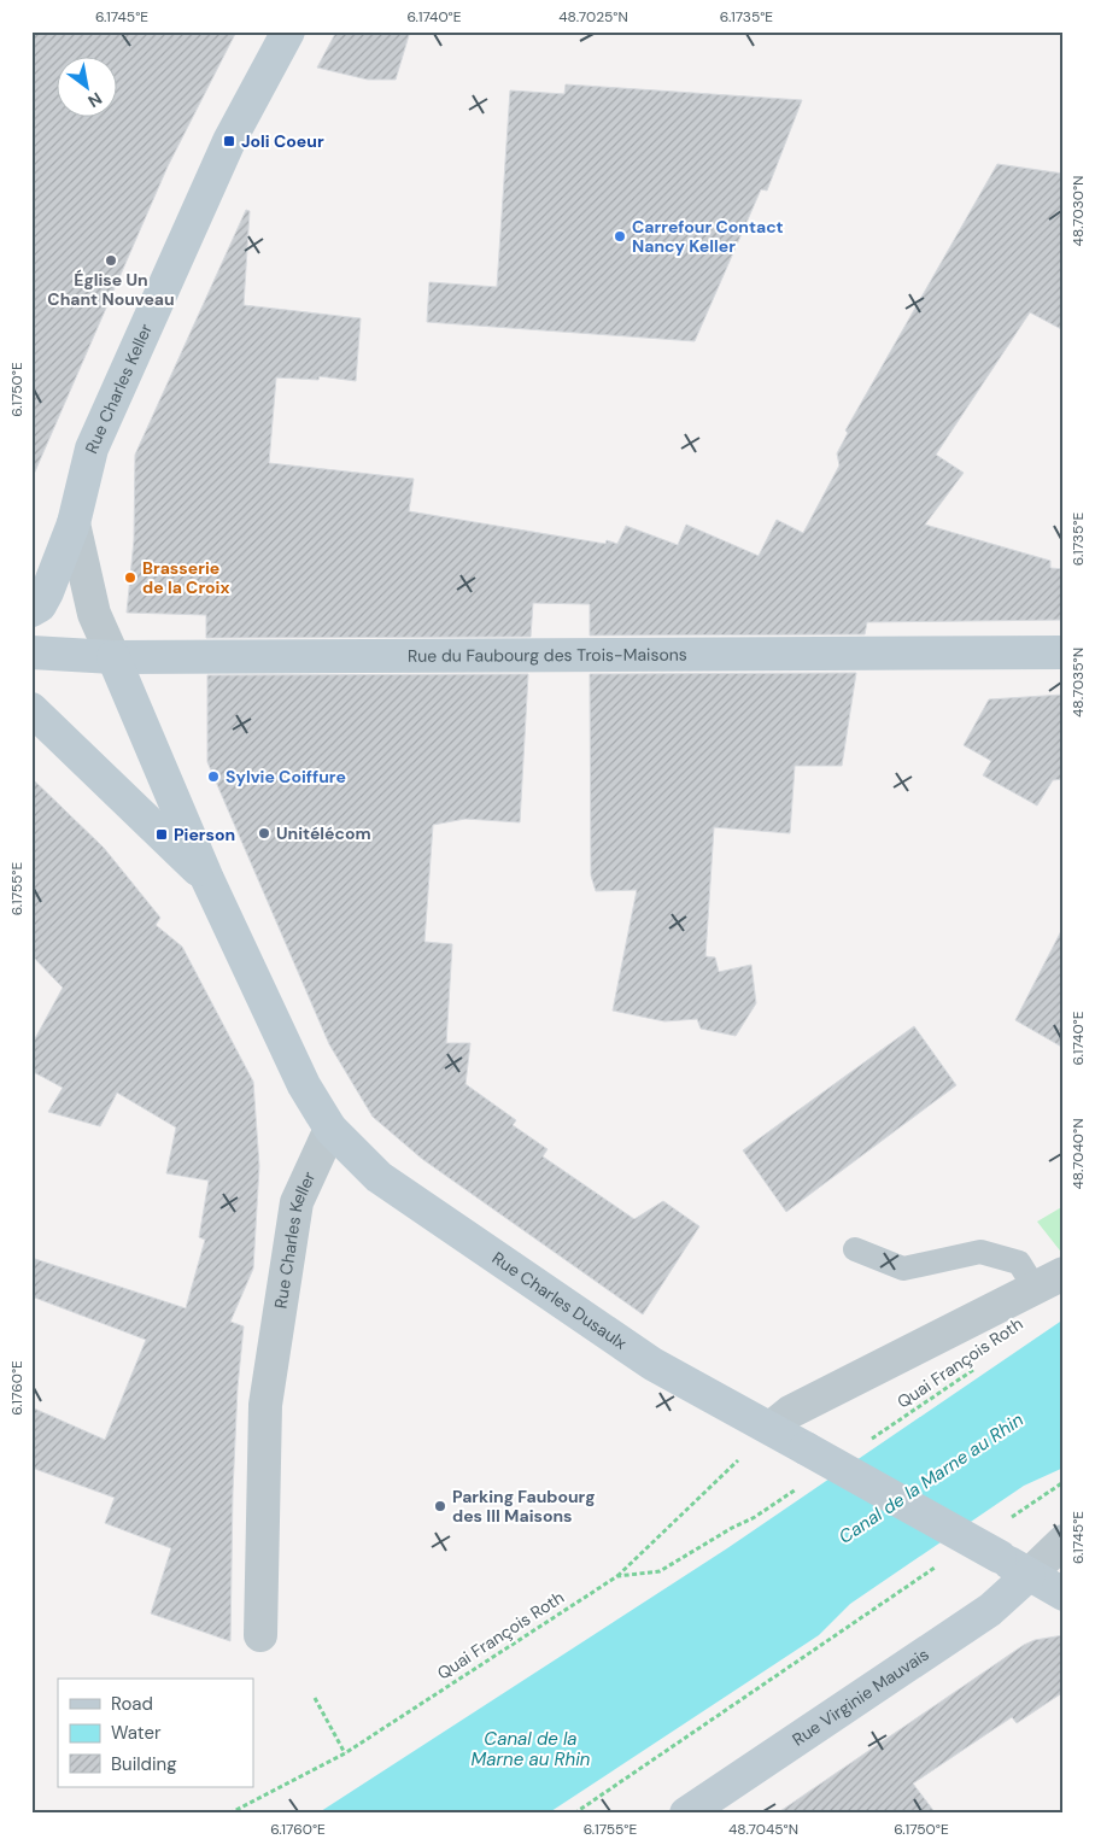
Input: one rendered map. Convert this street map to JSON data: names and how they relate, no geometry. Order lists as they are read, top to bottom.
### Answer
{
  "streets": {
    "street": [
      "Rue Charles Keller",
      "Rue du Faubourg des Trois-Maisons",
      "Rue Charles Dusaulx",
      "Rue Virginie Mauvais"
    ],
    "path": ["Quai François Roth"]
  },
  "crossings": [
    ["Rue Charles Keller", "Rue du Faubourg des Trois-Maisons"],
    ["Rue Charles Keller", "Rue Charles Dusaulx"],
    ["Rue Charles Dusaulx", "Rue Virginie Mauvais"]
  ],
  "water": ["Canal de la Marne au Rhin"],
  "places": {
    "transit": ["Joli Coeur", "Pierson"],
    "other": [
      "Carrefour Contact Nancy Keller",
      "Église Un Chant Nouveau",
      "Brasserie de la Croix",
      "Sylvie Coiffure",
      "Unitélécom",
      "Parking Faubourg des III Maisons"
    ]
  },
  "legend": ["Road", "Water", "Building"],
  "north": "bottom right",
  "coordinates": [
    "6.1745°E",
    "6.1740°E",
    "48.7025°N",
    "6.1735°E",
    "48.7030°N",
    "6.1750°E",
    "48.7035°N",
    "6.1755°E",
    "48.7040°N",
    "6.1760°E",
    "48.7045°N"
  ]
}
